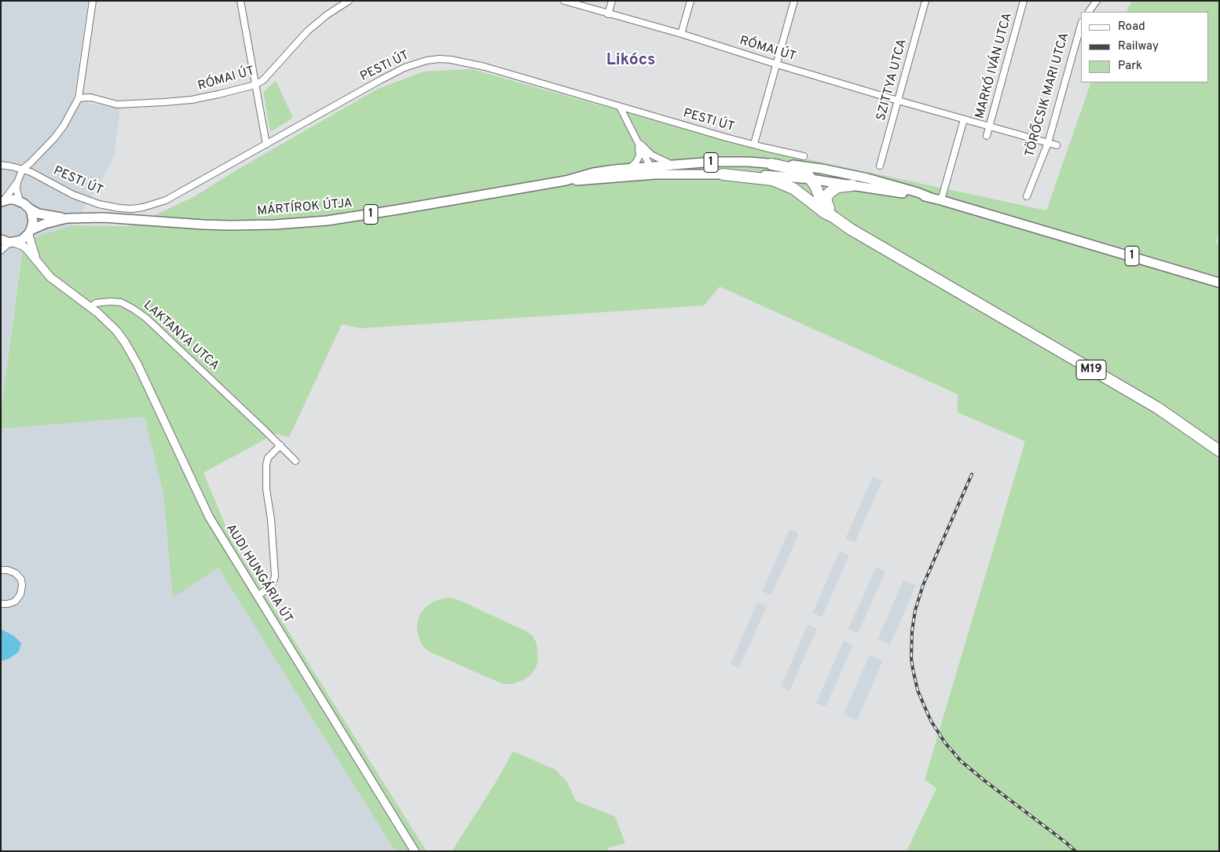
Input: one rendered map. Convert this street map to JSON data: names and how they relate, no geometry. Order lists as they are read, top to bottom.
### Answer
{
  "streets": {
    "highway": ["M19"],
    "main road": ["1", "MÁRTÍROK ÚTJA"],
    "street": [
      "RÓMAI ÚT",
      "MARKÓ IVÁN UTCA",
      "PESTI ÚT",
      "SZITTYA UTCA",
      "TÖRŐCSIK MARI UTCA",
      "LAKTANYA UTCA",
      "AUDI HUNGÁRIA ÚT"
    ]
  },
  "crossings": [
    ["RÓMAI ÚT", "MARKÓ IVÁN UTCA"],
    ["RÓMAI ÚT", "SZITTYA UTCA"],
    ["RÓMAI ÚT", "TÖRŐCSIK MARI UTCA"],
    ["1", "MÁRTÍROK ÚTJA"],
    ["LAKTANYA UTCA", "AUDI HUNGÁRIA ÚT"]
  ],
  "districts": ["Likócs"],
  "legend": ["Road", "Railway", "Park"]
}
